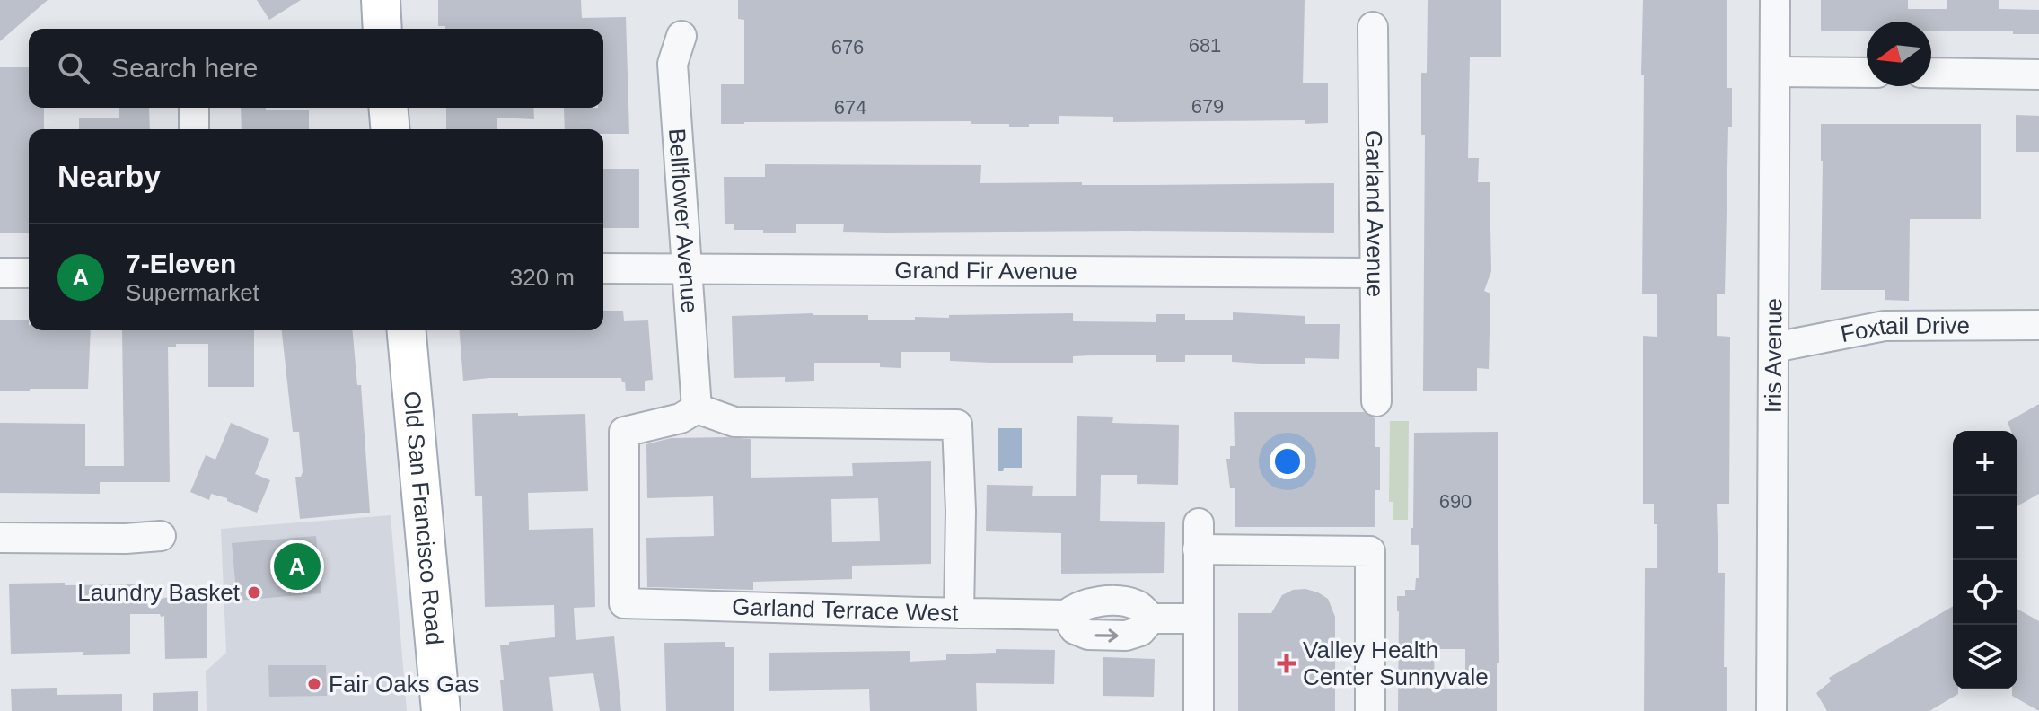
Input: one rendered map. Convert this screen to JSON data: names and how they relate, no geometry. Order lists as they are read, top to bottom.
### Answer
{
  "streets": {
    "main road": ["Old San Francisco Road"],
    "street": [
      "Garland Avenue",
      "Bellflower Avenue",
      "Grand Fir Avenue",
      "Foxtail Drive",
      "Iris Avenue",
      "Garland Terrace West"
    ]
  },
  "crossings": [
    ["Garland Avenue", "Grand Fir Avenue"],
    ["Bellflower Avenue", "Grand Fir Avenue"],
    ["Bellflower Avenue", "Garland Terrace West"],
    ["Foxtail Drive", "Iris Avenue"]
  ],
  "places": {
    "other": ["Laundry Basket", "Fair Oaks Gas"],
    "health": ["Valley Health Center Sunnyvale"]
  },
  "house_numbers": [
    "681",
    "676",
    "679",
    "674",
    "690"
  ],
  "north": "left",
  "page": {
    "search": "Search here",
    "heading": "Nearby",
    "list": [
      {
        "mark": "A",
        "name": "7-Eleven",
        "note": "Supermarket",
        "value": "320 m"
      }
    ],
    "map_buttons": ["+", "−"],
    "pins": "A"
  }
}
